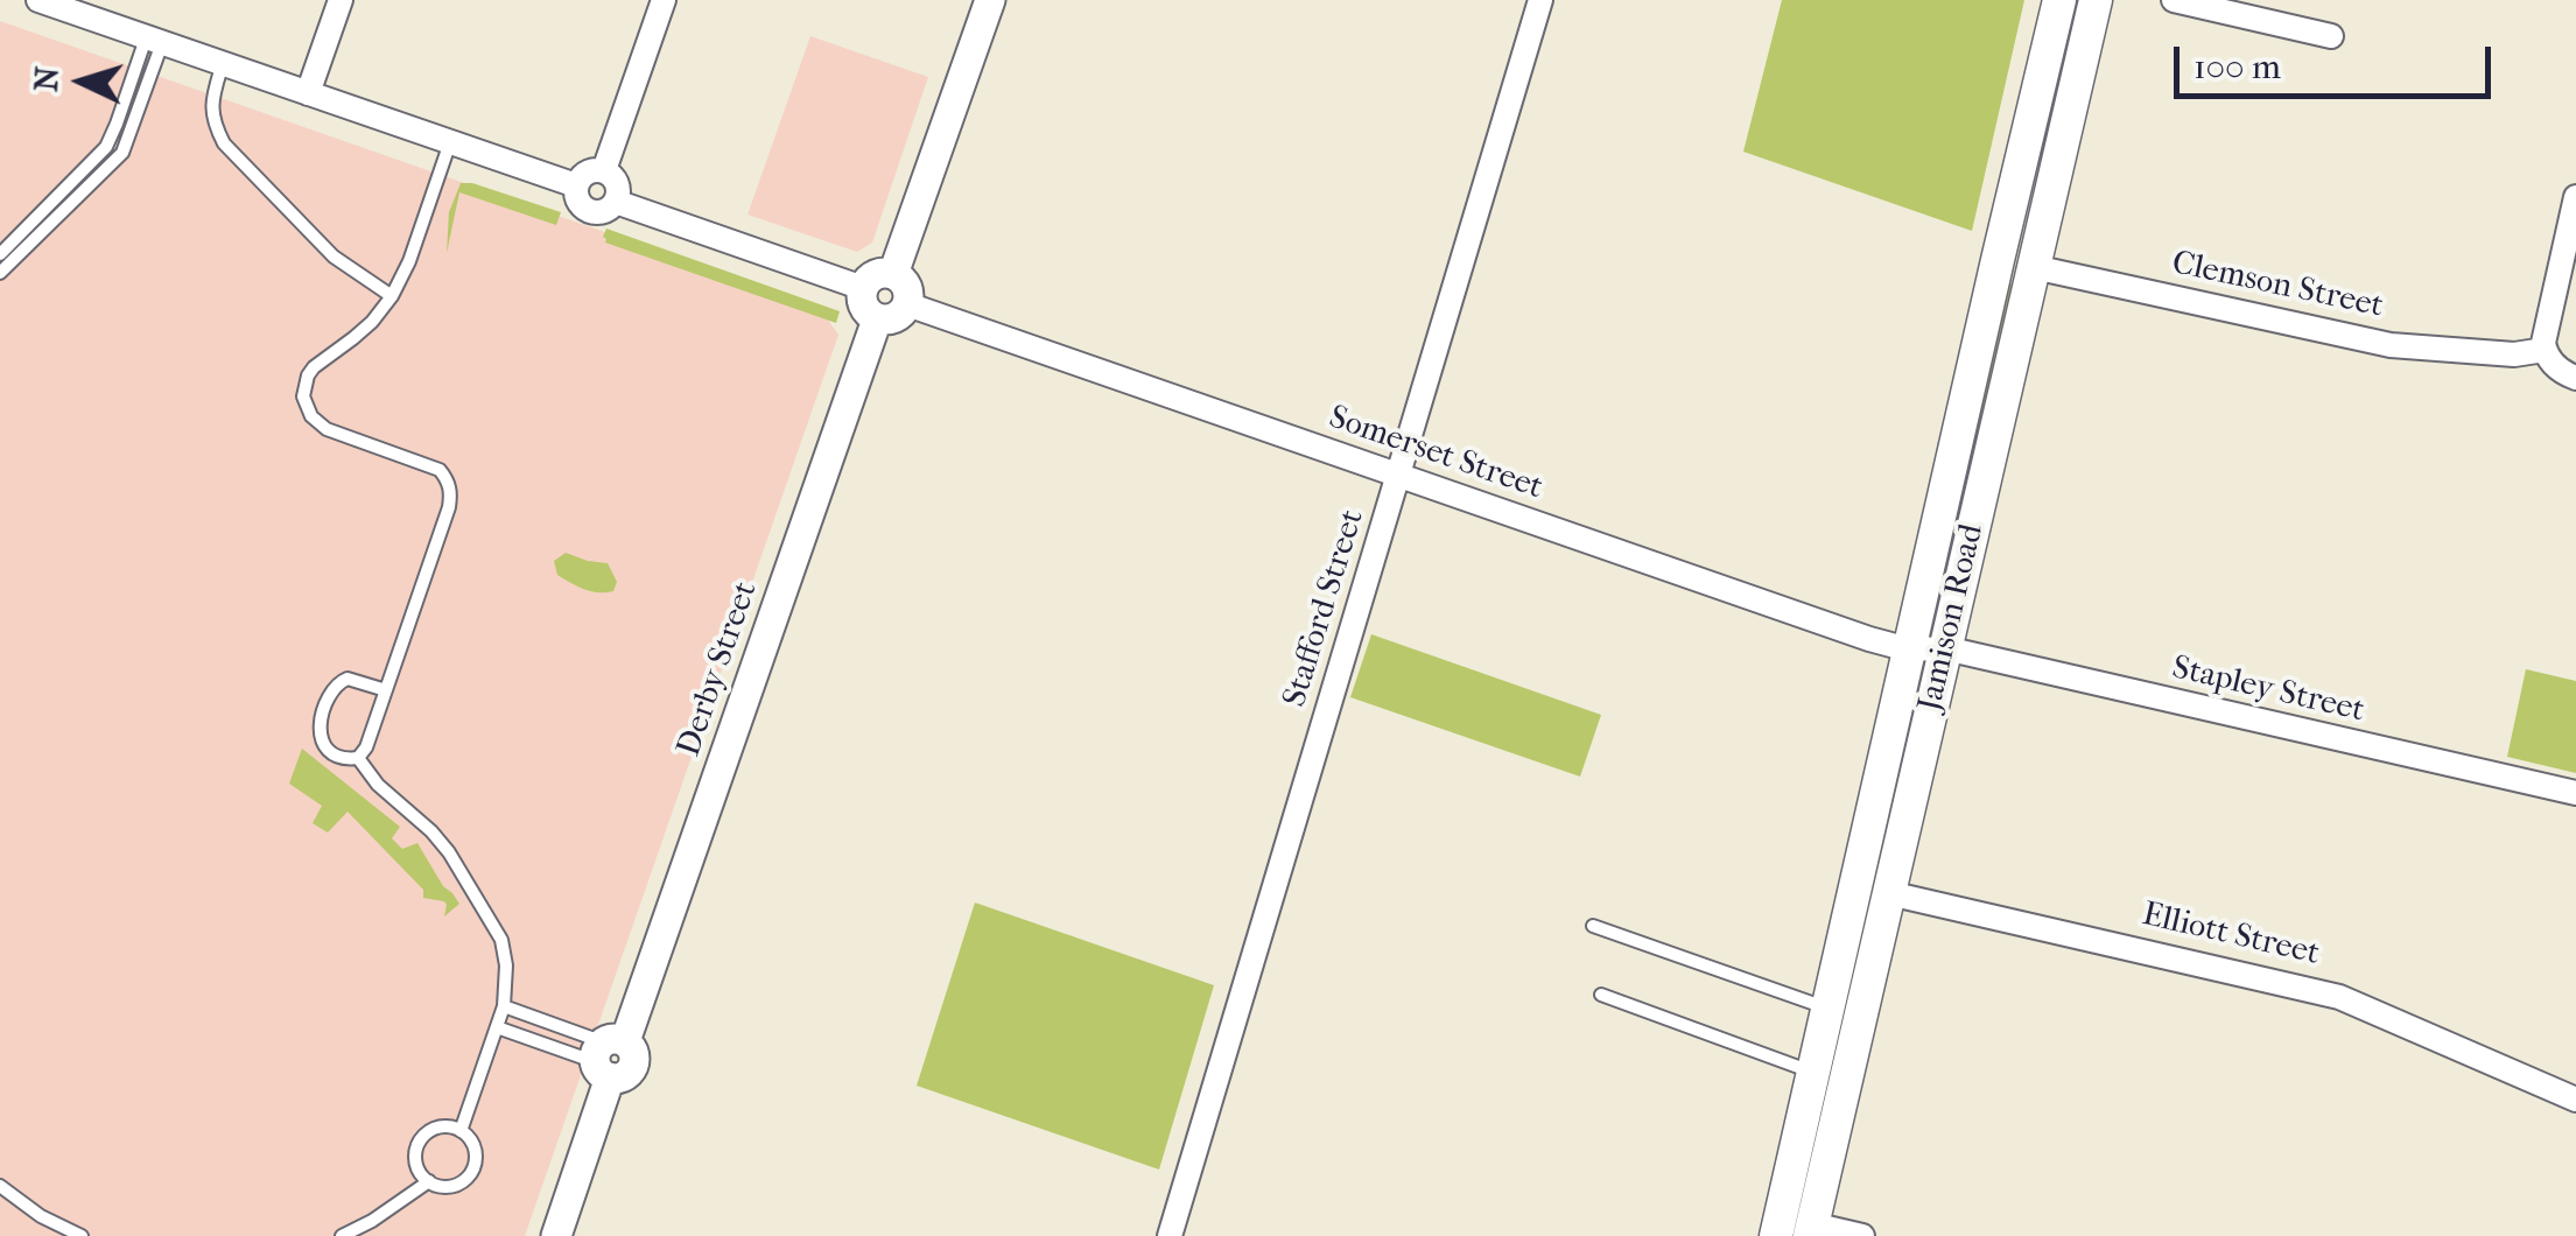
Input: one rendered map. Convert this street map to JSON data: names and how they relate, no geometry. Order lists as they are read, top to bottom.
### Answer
{
  "streets": {
    "main road": ["Jamison Road"],
    "street": [
      "Clemson Street",
      "Somerset Street",
      "Stafford Street",
      "Derby Street",
      "Stapley Street",
      "Elliott Street"
    ]
  },
  "crossings": [
    ["Clemson Street", "Jamison Road"],
    ["Somerset Street", "Stafford Street"],
    ["Somerset Street", "Jamison Road"],
    ["Somerset Street", "Derby Street"],
    ["Somerset Street", "Stapley Street"],
    ["Jamison Road", "Stapley Street"],
    ["Jamison Road", "Elliott Street"]
  ],
  "scale_bar": "100 m",
  "north": "left"
}
